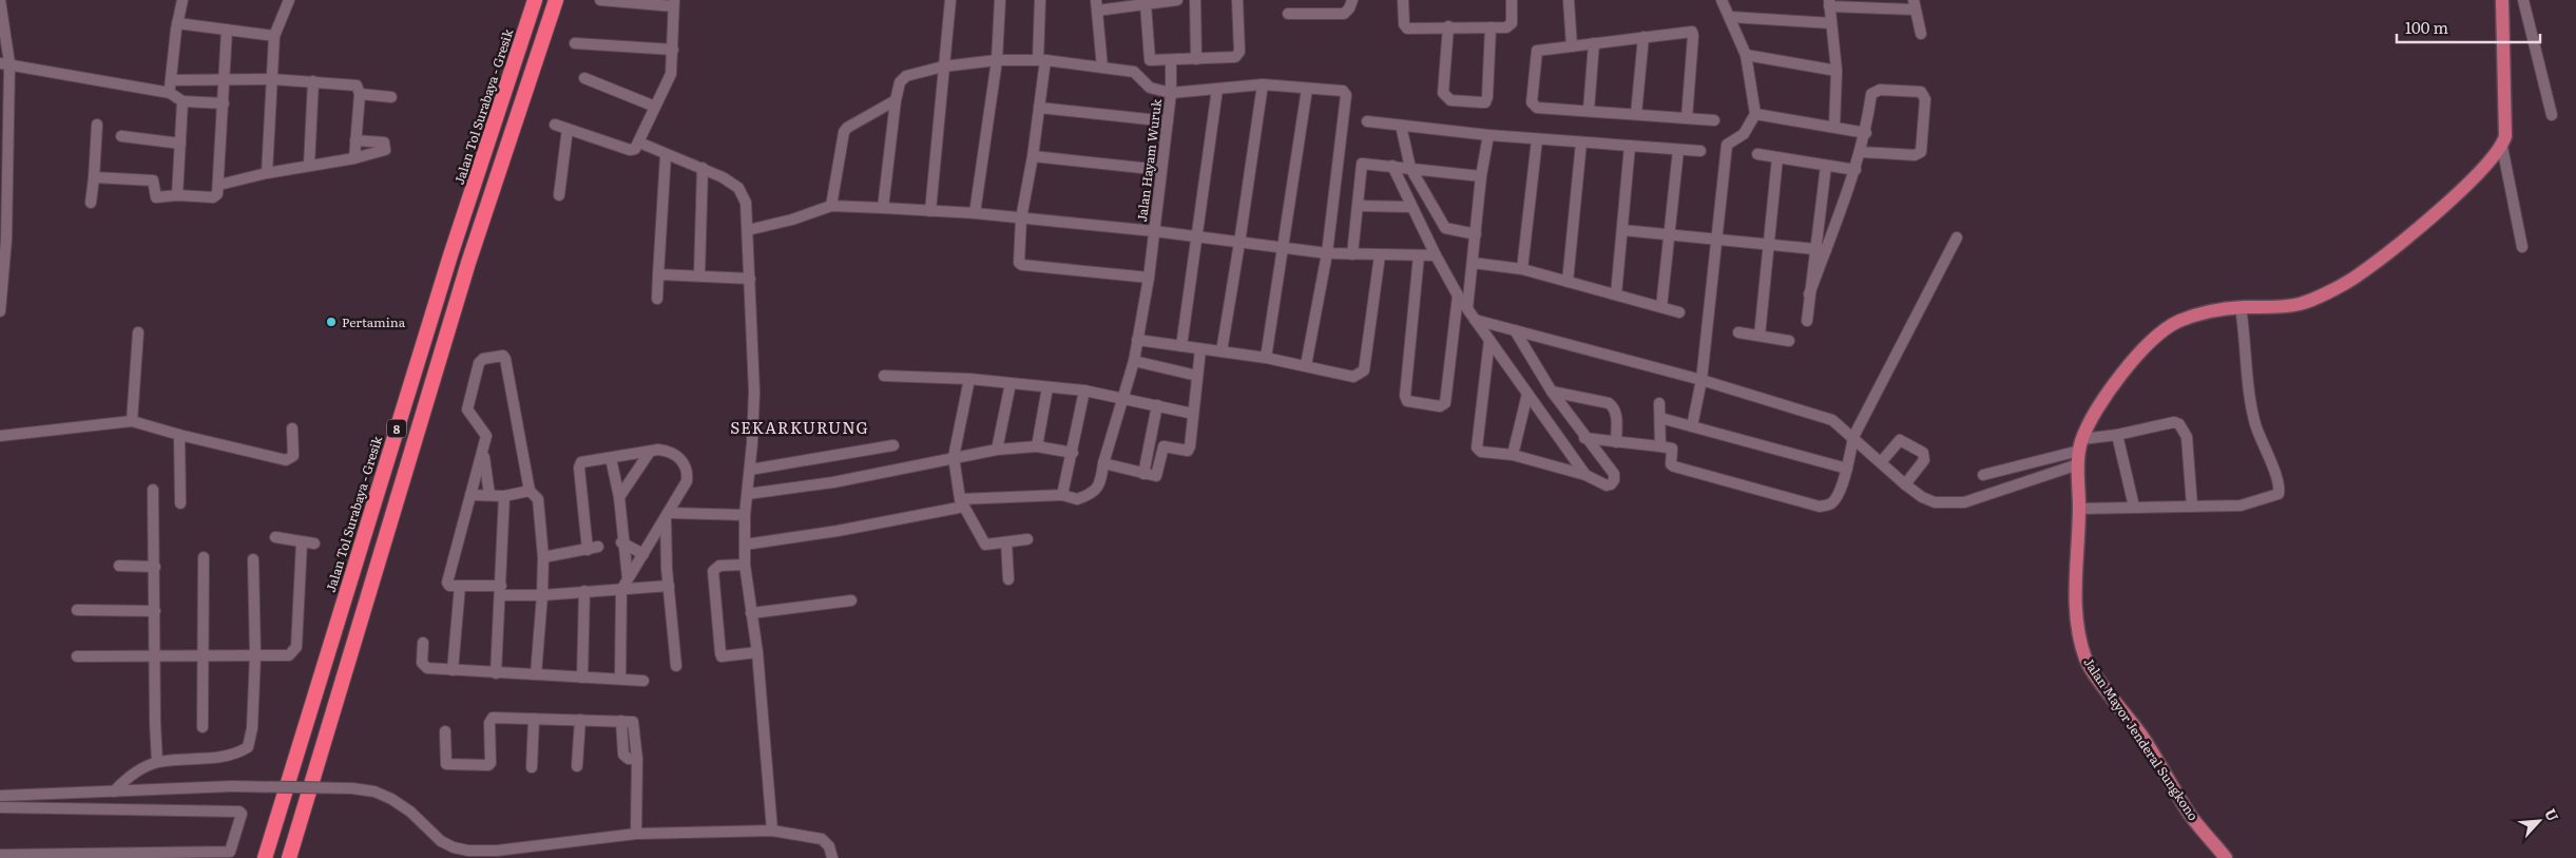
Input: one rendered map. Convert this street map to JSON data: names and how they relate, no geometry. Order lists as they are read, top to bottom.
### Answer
{
  "streets": {
    "highway": ["Jalan Tol Surabaya - Gresik", "8"],
    "main road": ["Jalan Mayor Jenderal Sungkono"],
    "street": ["Jalan Hayam Wuruk"]
  },
  "districts": ["SEKARKURUNG"],
  "places": ["Pertamina"],
  "scale_bar": "100 m",
  "north": "top right"
}
